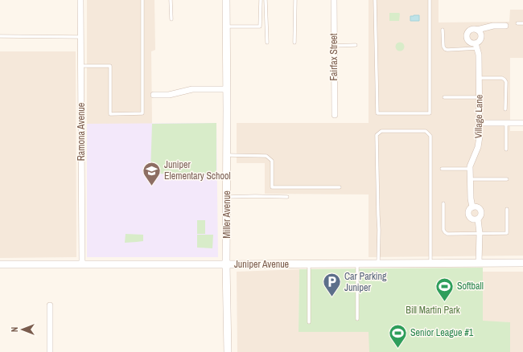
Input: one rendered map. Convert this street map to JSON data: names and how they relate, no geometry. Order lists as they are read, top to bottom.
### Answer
{
  "streets": {
    "street": [
      "Fairfax Street",
      "Village Lane",
      "Ramona Avenue",
      "Miller Avenue",
      "Juniper Avenue"
    ]
  },
  "crossings": [
    ["Ramona Avenue", "Juniper Avenue"],
    ["Miller Avenue", "Juniper Avenue"]
  ],
  "parks": ["Bill Martin Park"],
  "places": {
    "school or university": ["Juniper Elementary School"],
    "parking": ["Car Parking Juniper"],
    "sports": ["Softball", "Senior League #1"]
  },
  "north": "left"
}
